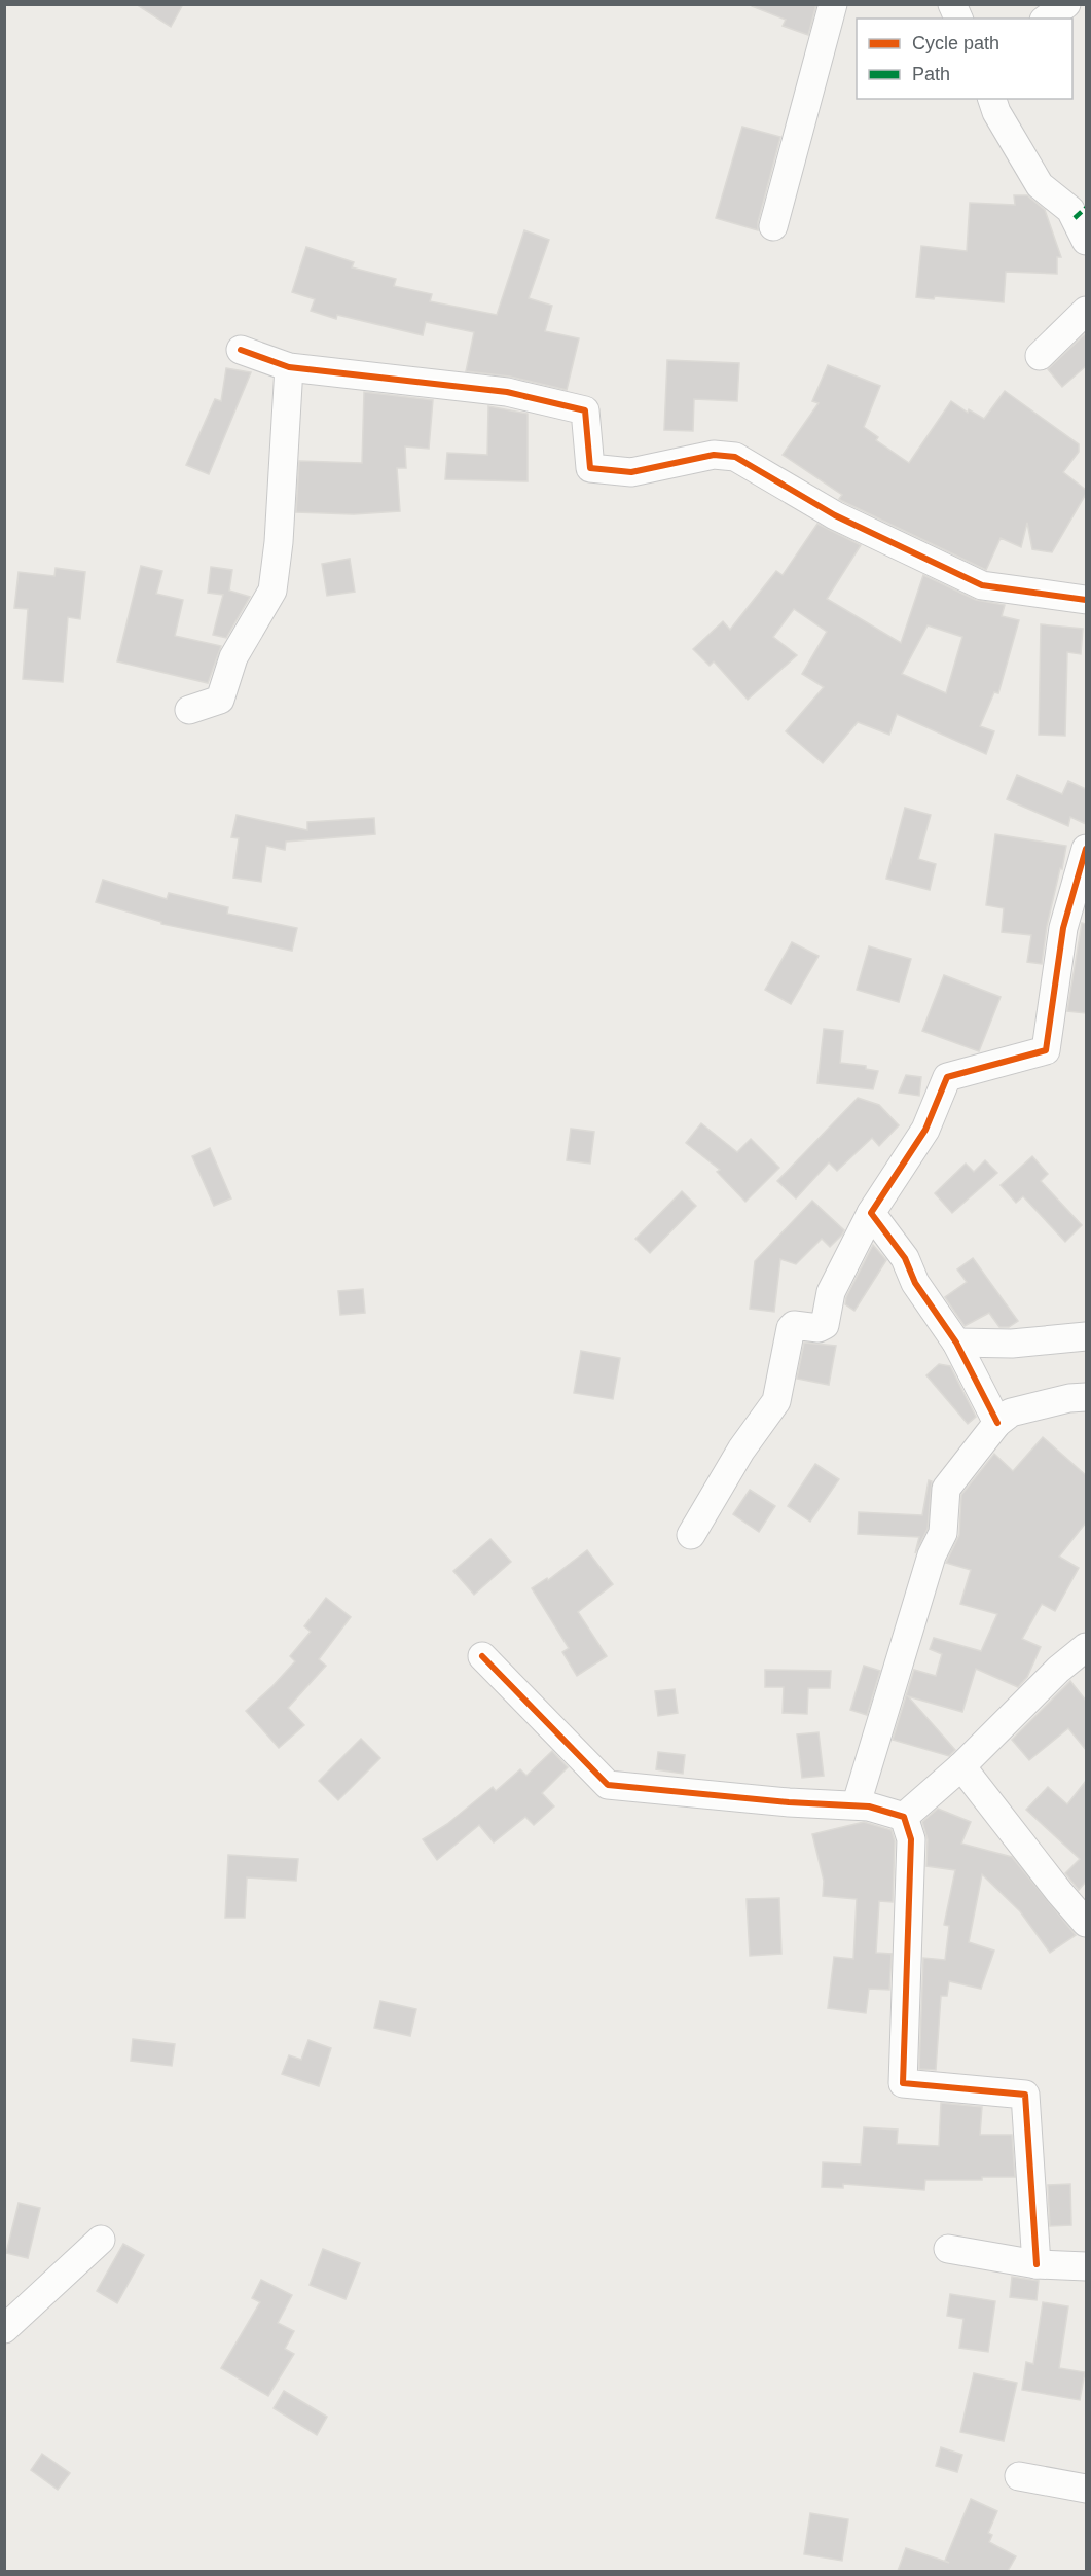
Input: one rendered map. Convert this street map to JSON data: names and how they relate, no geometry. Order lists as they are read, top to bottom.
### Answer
{
  "legend": ["Cycle path", "Path"]
}
